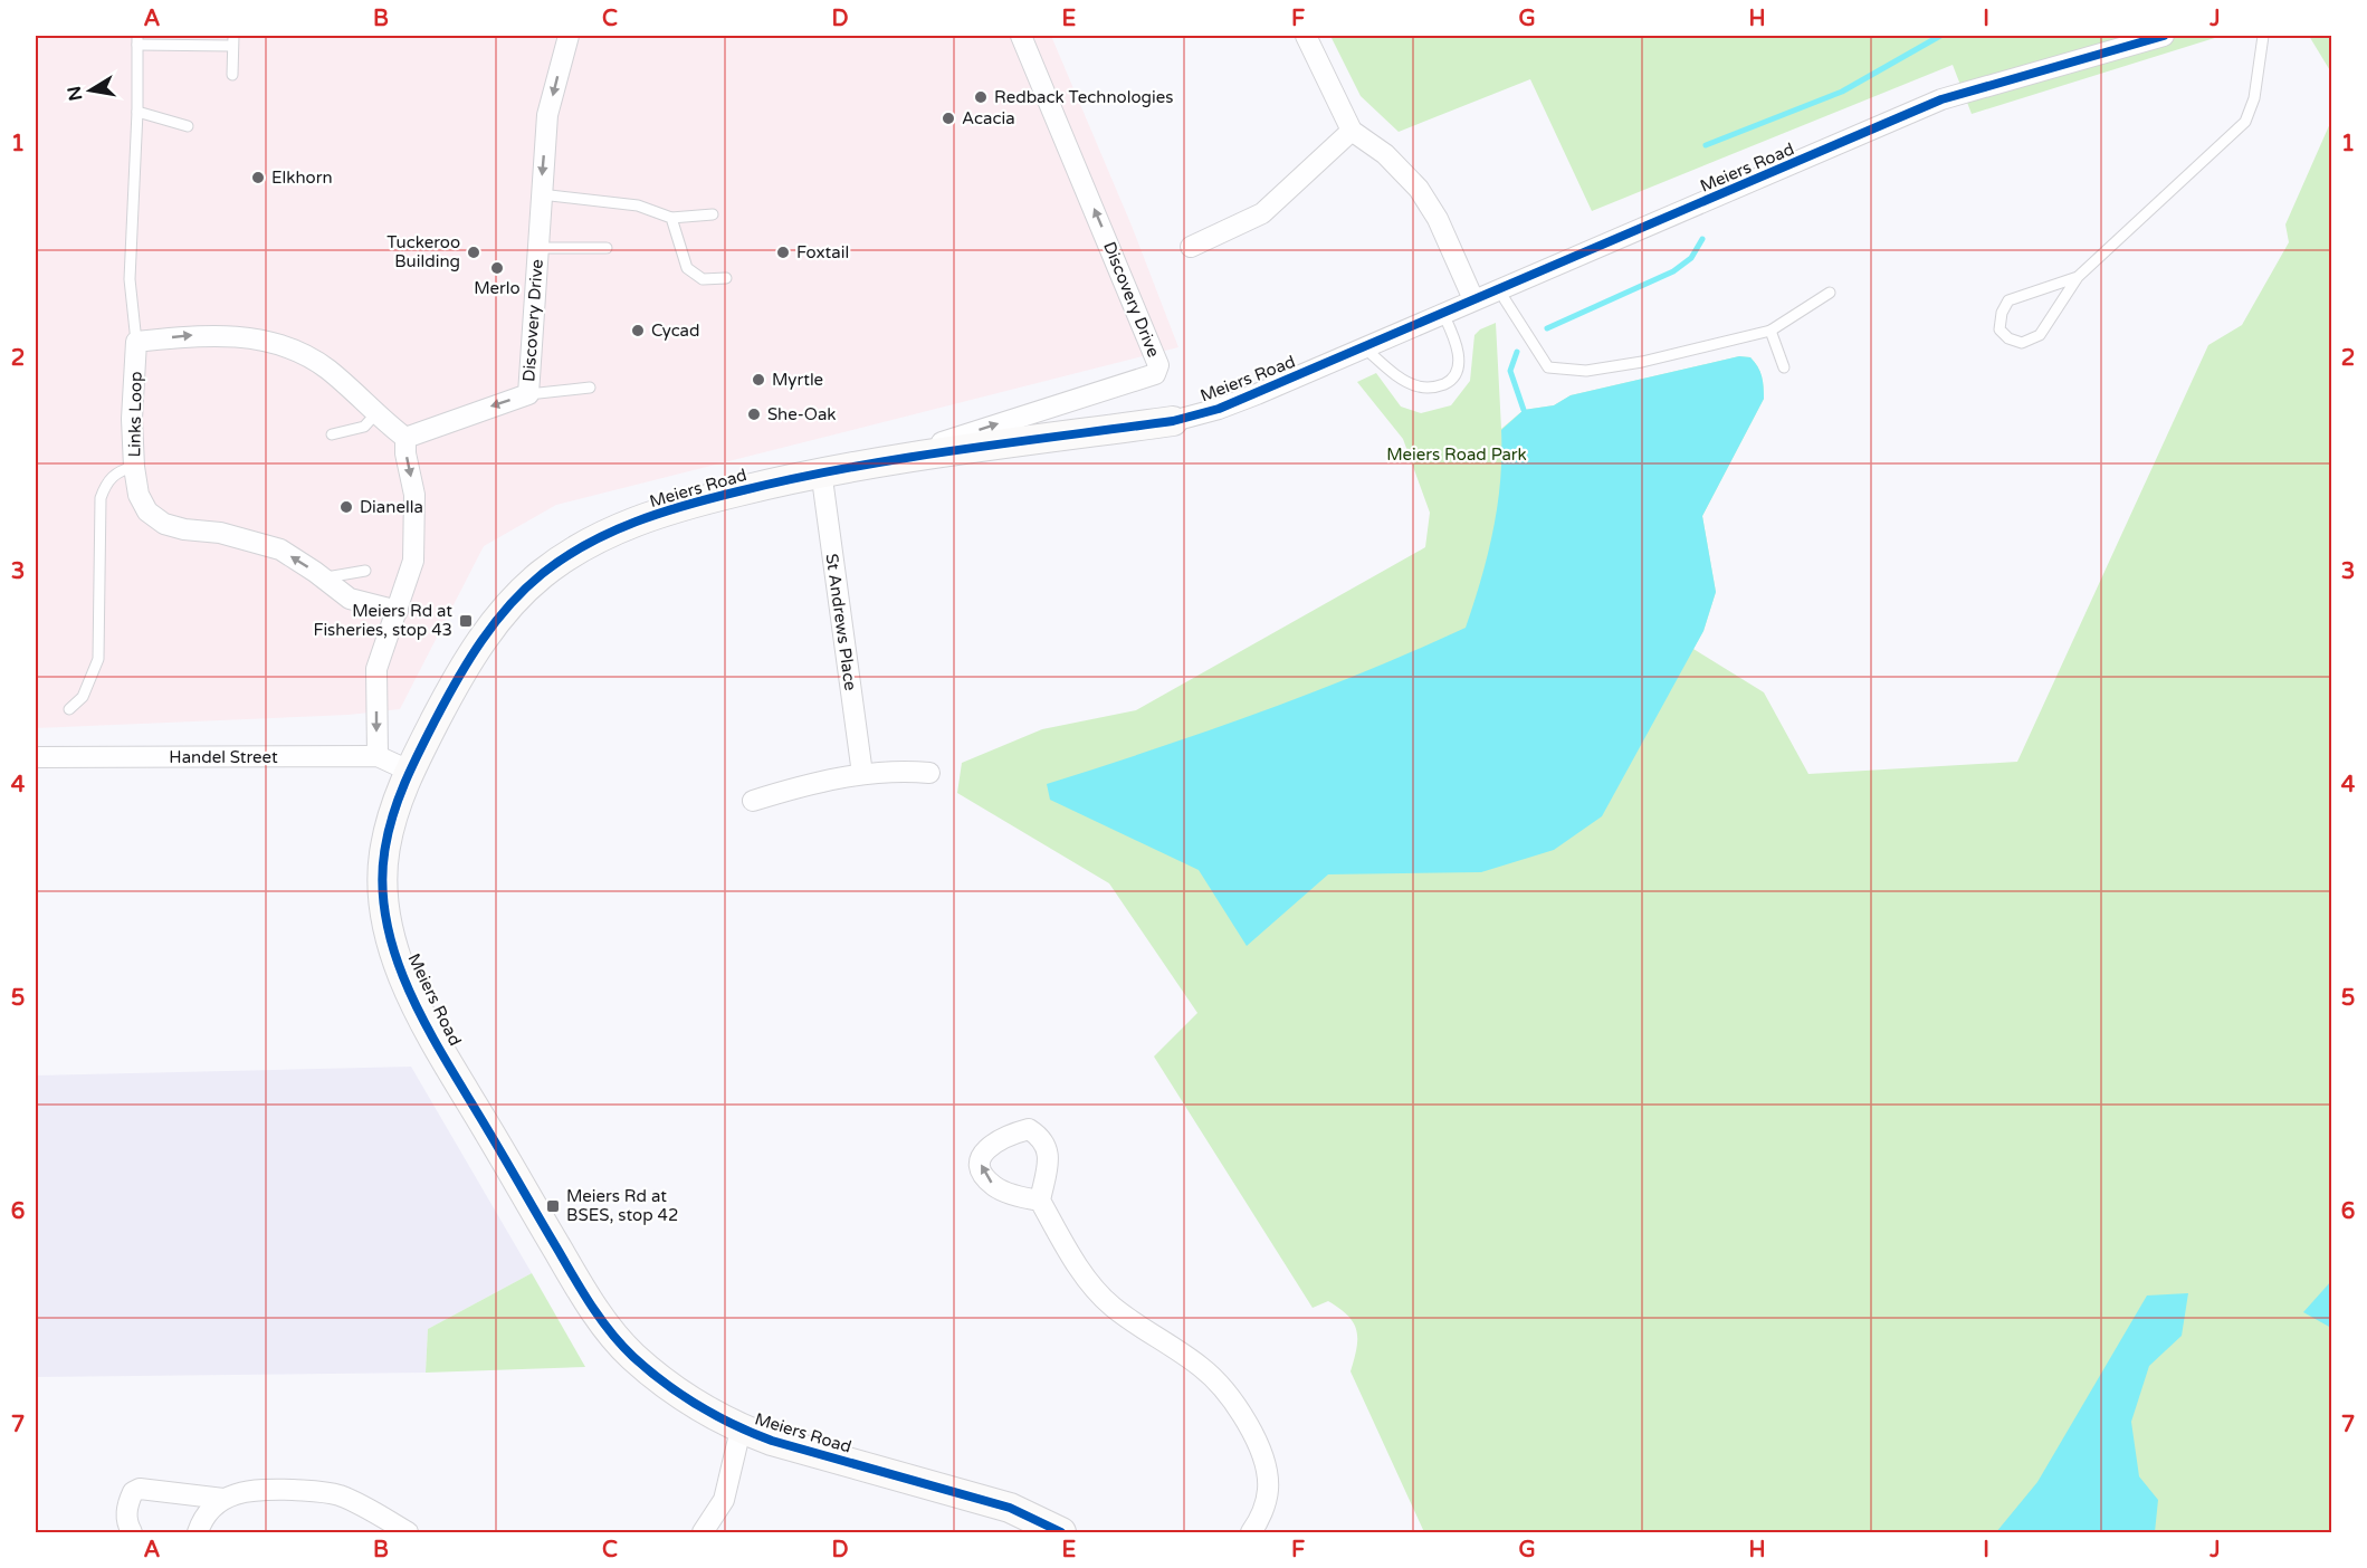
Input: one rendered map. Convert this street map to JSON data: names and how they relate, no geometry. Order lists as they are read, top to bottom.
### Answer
{
  "streets": {
    "street": [
      "Meiers Road",
      "Discovery Drive",
      "Links Loop",
      "St Andrews Place",
      "Handel Street"
    ]
  },
  "crossings": [
    ["Meiers Road", "Discovery Drive"],
    ["Meiers Road", "St Andrews Place"],
    ["Meiers Road", "Handel Street"]
  ],
  "parks": ["Meiers Road Park"],
  "places": {
    "other": [
      "Redback Technologies",
      "Acacia",
      "Elkhorn",
      "Tuckeroo Building",
      "Foxtail",
      "Merlo",
      "Cycad",
      "Myrtle",
      "She-Oak",
      "Dianella"
    ],
    "transit": ["Meiers Rd at Fisheries, stop 43", "Meiers Rd at BSES, stop 42"]
  },
  "north": "left",
  "grid": {
    "columns": [
      "A",
      "B",
      "C",
      "D",
      "E",
      "F",
      "G",
      "H",
      "I",
      "J"
    ],
    "rows": [
      "1",
      "2",
      "3",
      "4",
      "5",
      "6",
      "7"
    ]
  }
}
